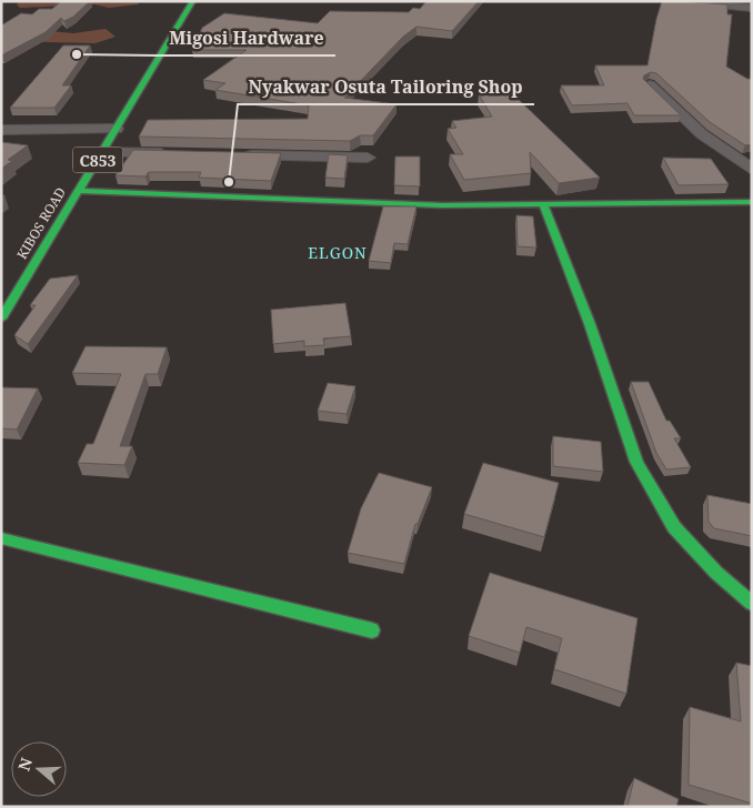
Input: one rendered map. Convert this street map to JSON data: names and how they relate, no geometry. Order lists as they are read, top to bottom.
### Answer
{
  "streets": {
    "street": ["C853", "KIBOS ROAD"]
  },
  "districts": ["ELGON"],
  "places": ["Migosi Hardware", "Nyakwar Osuta Tailoring Shop"],
  "north": "left"
}
